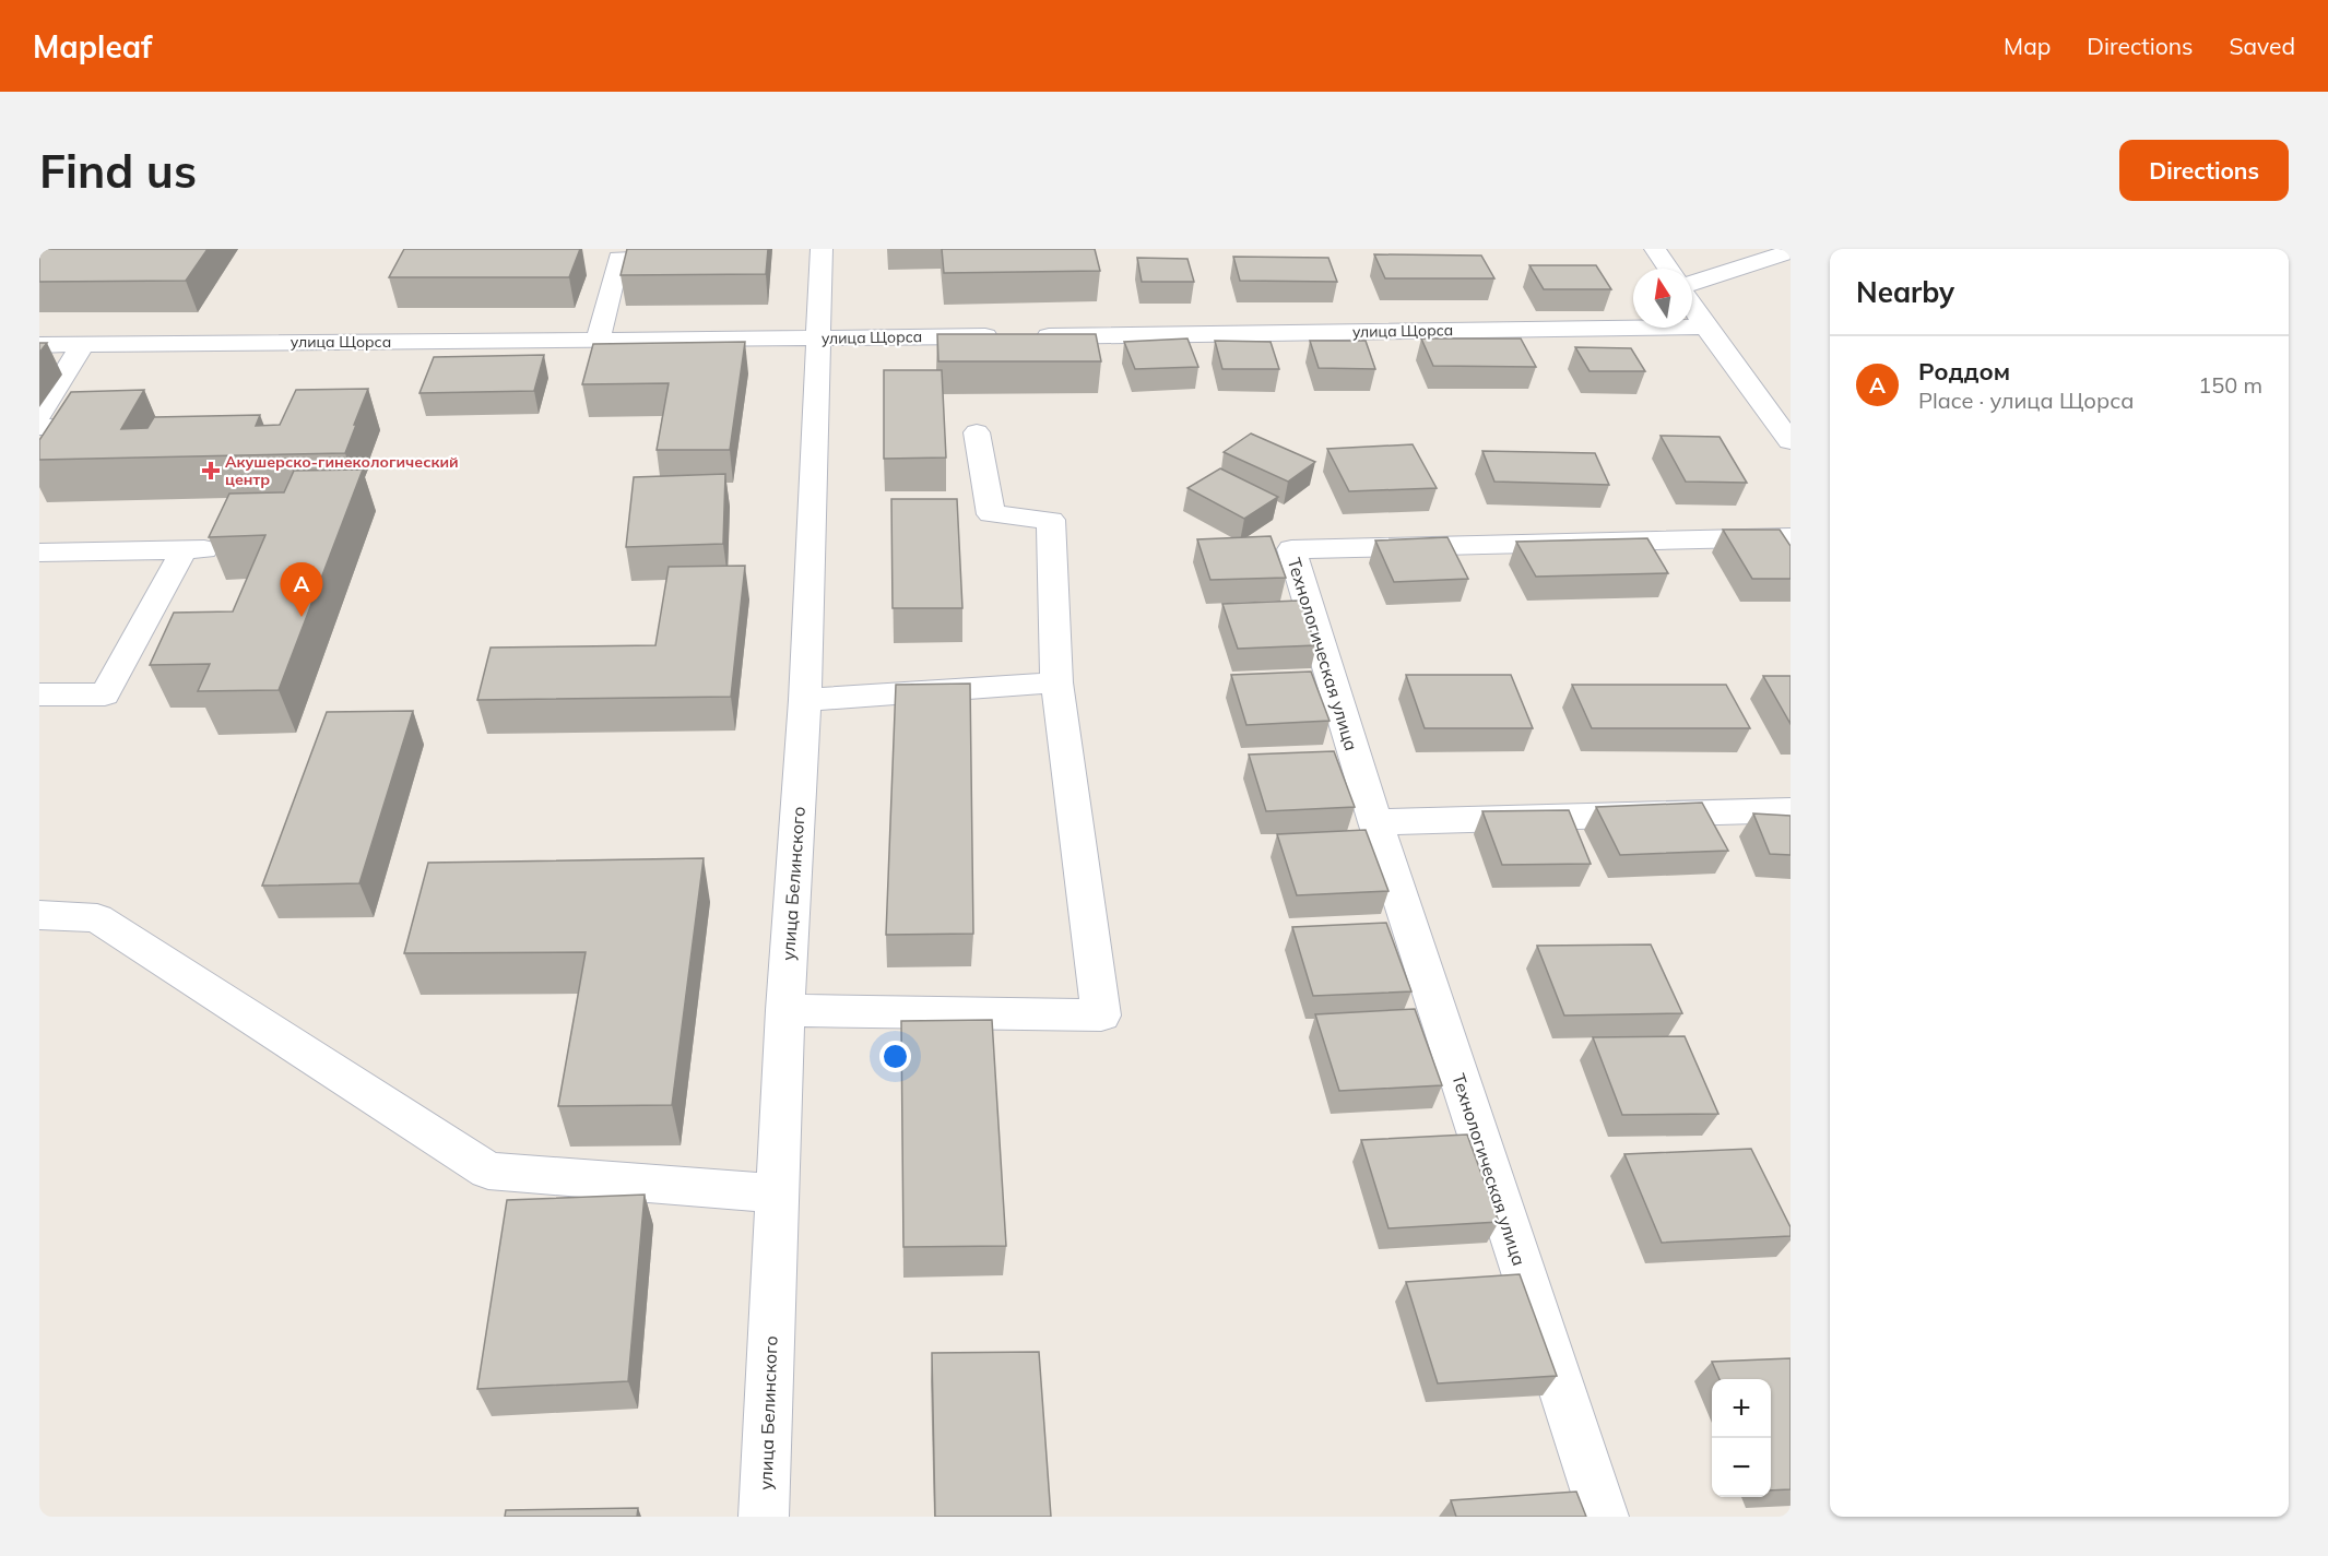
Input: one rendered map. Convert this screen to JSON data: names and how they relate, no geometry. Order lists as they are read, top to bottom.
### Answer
{
  "streets": {
    "street": ["улица Щорса", "Технологическая улица", "улица Белинского"]
  },
  "crossings": [
    ["улица Щорса", "улица Белинского"]
  ],
  "places": {
    "health": ["Акушерско-гинекологический центр"]
  },
  "north": "top",
  "page": {
    "header": "Mapleaf",
    "nav": ["Map", "Directions", "Saved"],
    "buttons": "Directions",
    "title": "Find us",
    "heading": "Nearby",
    "list": [
      {
        "mark": "A",
        "name": "Роддом",
        "note": "Place · улица Щорса",
        "value": "150 m"
      }
    ],
    "pins": "A",
    "map_buttons": ["+", "−"]
  }
}
